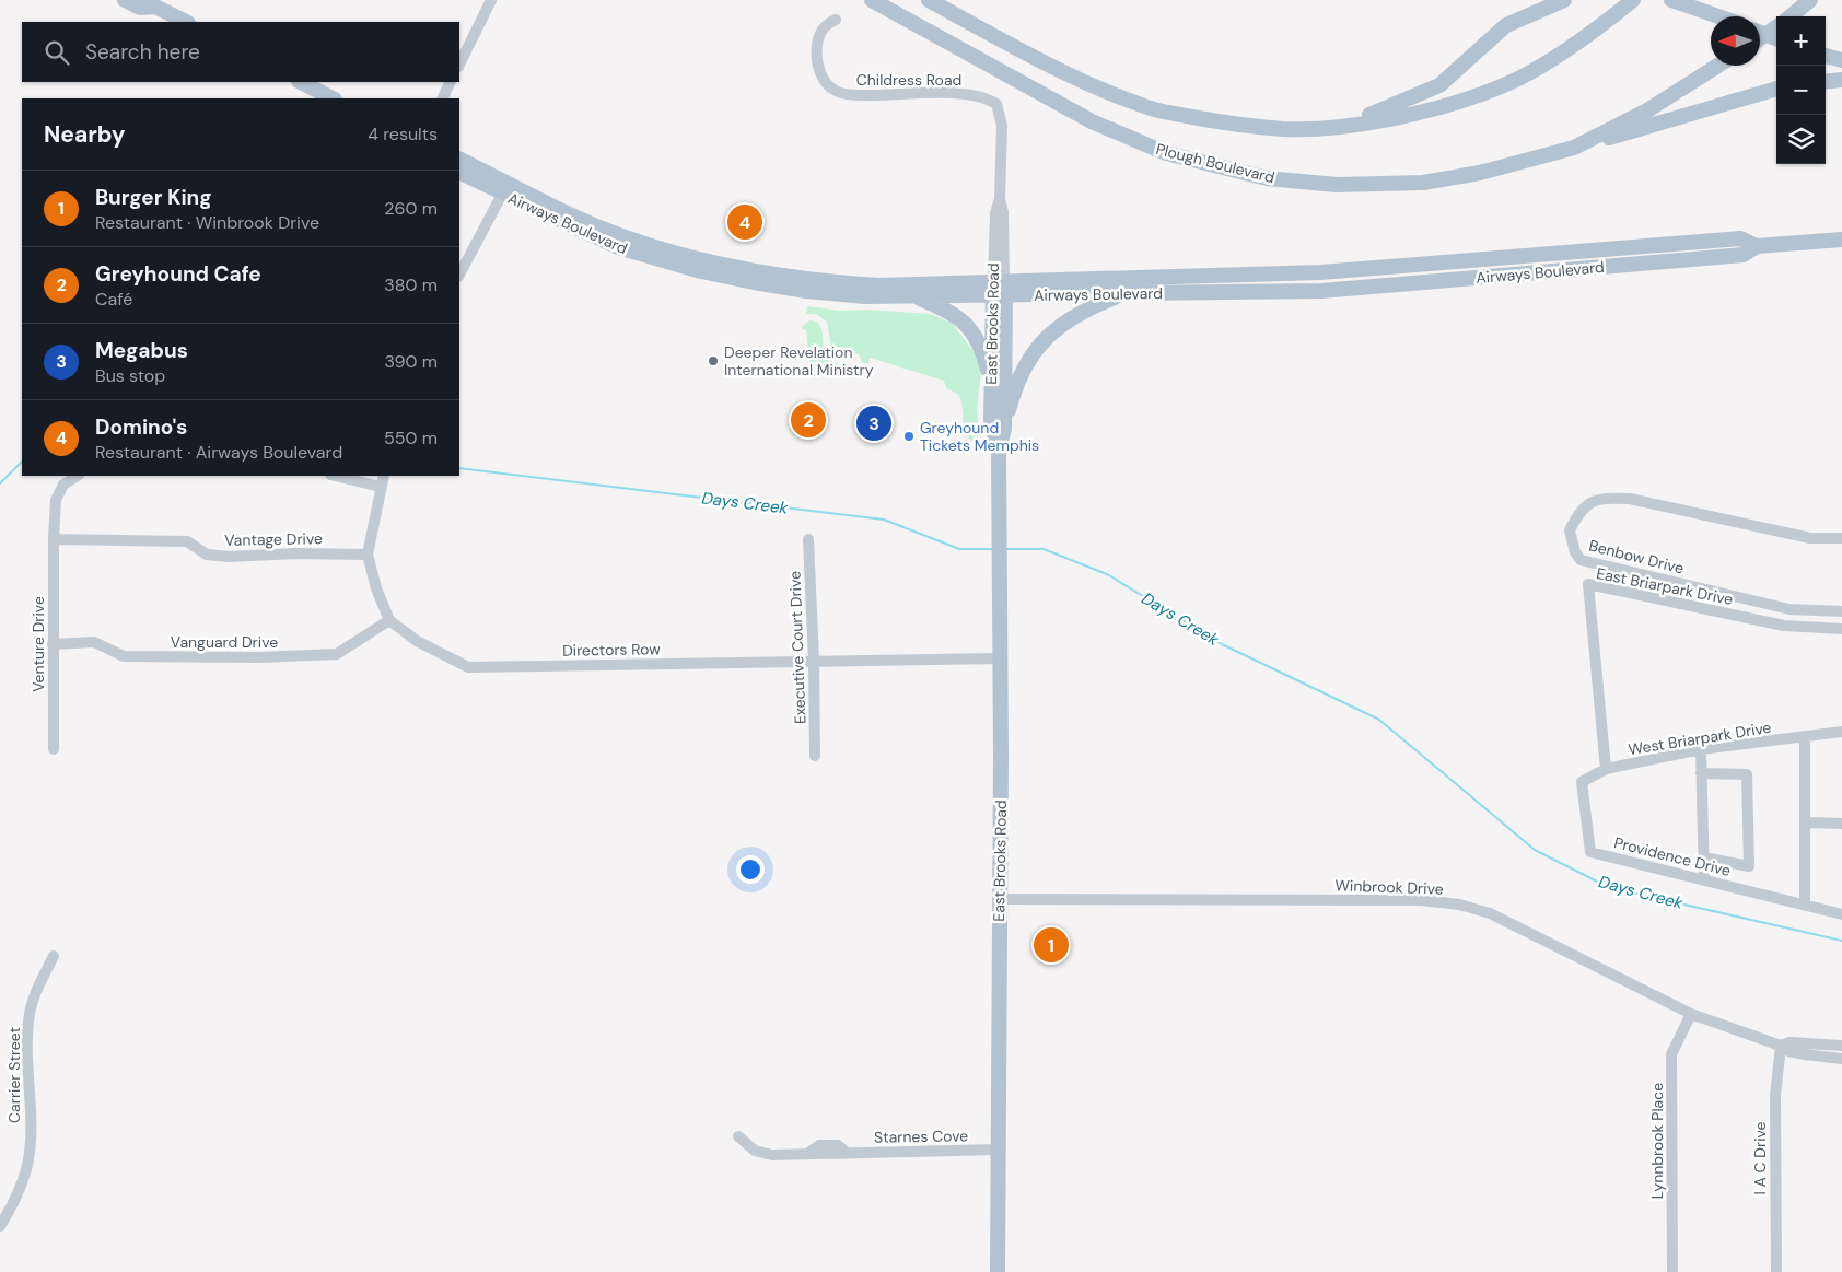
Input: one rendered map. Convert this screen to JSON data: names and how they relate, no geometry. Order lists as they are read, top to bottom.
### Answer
{
  "streets": {
    "main road": ["Plough Boulevard", "Airways Boulevard", "East Brooks Road"],
    "street": [
      "Childress Road",
      "Vantage Drive",
      "Benbow Drive",
      "East Briarpark Drive",
      "Vanguard Drive",
      "Venture Drive",
      "Executive Court Drive",
      "Directors Row",
      "West Briarpark Drive",
      "Providence Drive",
      "Winbrook Drive",
      "Carrier Street",
      "Starnes Cove",
      "Lynnbrook Place",
      "I A C Drive"
    ]
  },
  "crossings": [
    ["Childress Road", "East Brooks Road"],
    ["Airways Boulevard", "East Brooks Road"],
    ["East Brooks Road", "Directors Row"],
    ["East Brooks Road", "Winbrook Drive"],
    ["East Brooks Road", "Starnes Cove"],
    ["Vantage Drive", "Venture Drive"],
    ["Vantage Drive", "Directors Row"],
    ["East Briarpark Drive", "West Briarpark Drive"],
    ["East Briarpark Drive", "Providence Drive"],
    ["Vanguard Drive", "Venture Drive"],
    ["Vanguard Drive", "Directors Row"],
    ["Executive Court Drive", "Directors Row"],
    ["West Briarpark Drive", "Providence Drive"],
    ["Winbrook Drive", "Lynnbrook Place"],
    ["Winbrook Drive", "I A C Drive"]
  ],
  "water": ["Days Creek"],
  "places": ["Deeper Revelation International Ministry", "Greyhound Tickets Memphis"],
  "north": "left",
  "page": {
    "map_buttons": ["+", "−"],
    "search": "Search here",
    "heading": ["Nearby", "4 results"],
    "list": [
      {
        "mark": "1",
        "name": "Burger King",
        "note": "Restaurant · Winbrook Drive",
        "value": "260 m"
      },
      {
        "mark": "2",
        "name": "Greyhound Cafe",
        "note": "Café",
        "value": "380 m"
      },
      {
        "mark": "3",
        "name": "Megabus",
        "note": "Bus stop",
        "value": "390 m"
      },
      {
        "mark": "4",
        "name": "Domino's",
        "note": "Restaurant · Airways Boulevard",
        "value": "550 m"
      }
    ],
    "pins": [
      "4",
      "2",
      "3",
      "1"
    ]
  }
}
